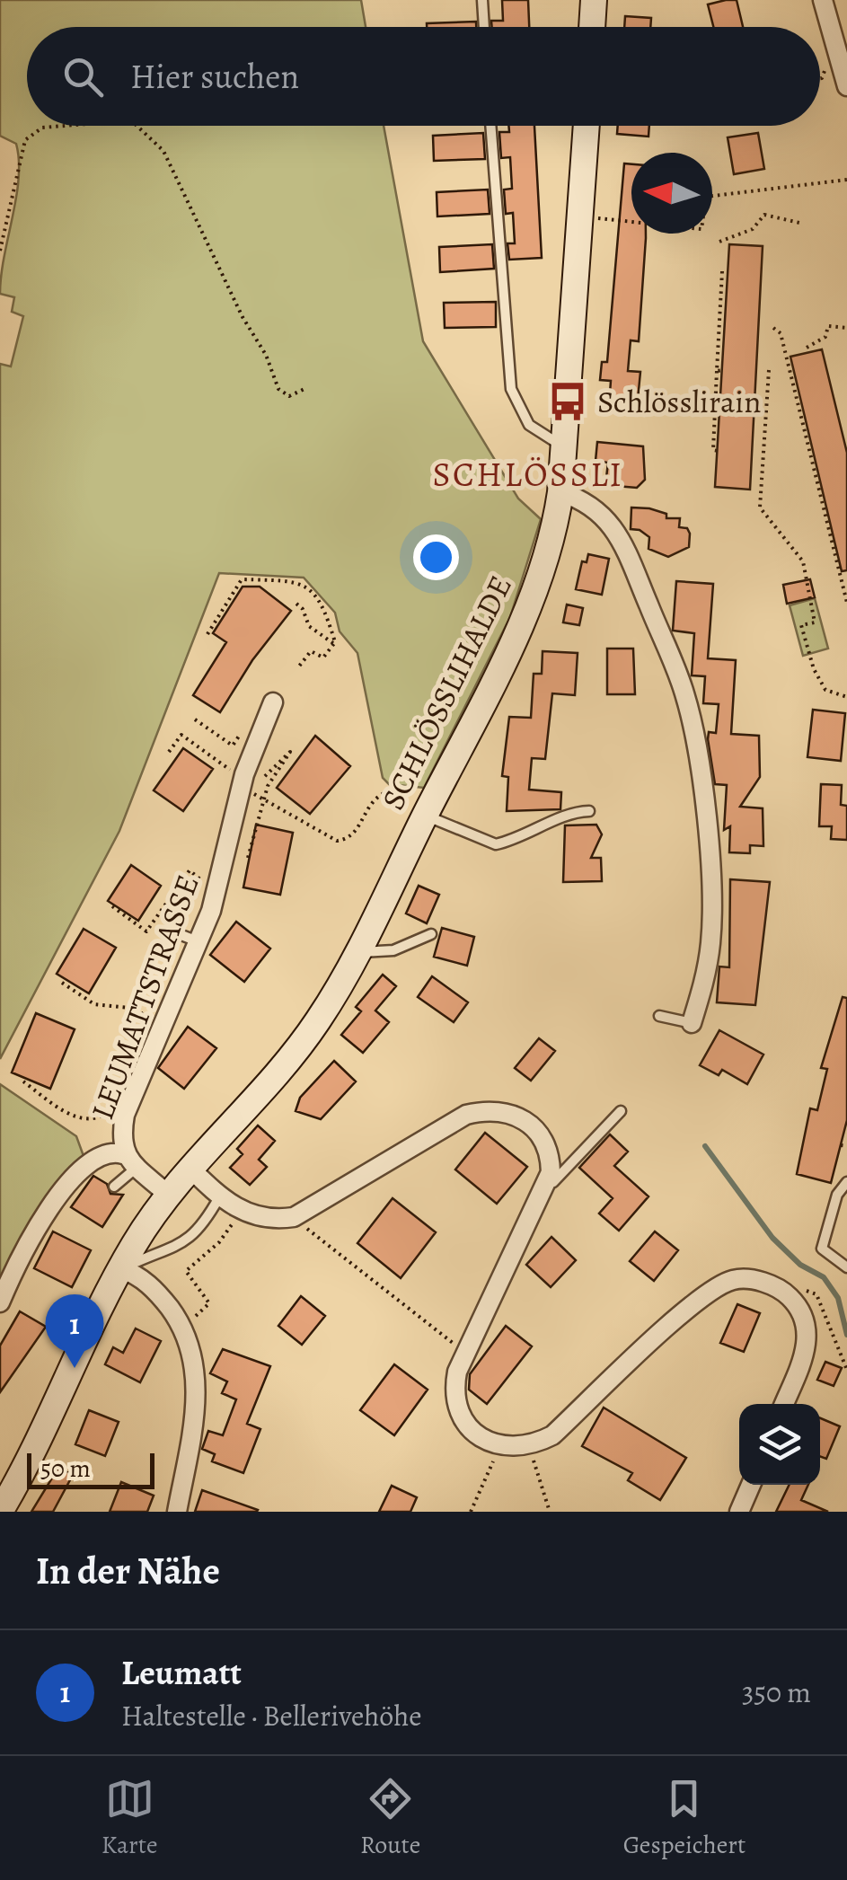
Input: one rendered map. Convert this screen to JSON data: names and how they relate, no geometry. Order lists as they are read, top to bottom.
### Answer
{
  "streets": {
    "main road": ["SCHLÖSSLIHALDE"],
    "street": ["LEUMATTSTRASSE"]
  },
  "crossings": [
    ["SCHLÖSSLIHALDE", "LEUMATTSTRASSE"]
  ],
  "districts": ["SCHLÖSSLI"],
  "places": {
    "bus stop": ["Schlösslirain"]
  },
  "scale_bar": "50 m",
  "north": "left",
  "page": {
    "search": "Hier suchen",
    "pins": "1",
    "scale": "50 m",
    "heading": "In der Nähe",
    "list": [
      {
        "mark": "1",
        "name": "Leumatt",
        "note": "Haltestelle · Bellerivehöhe",
        "value": "350 m"
      }
    ],
    "nav": ["Karte", "Route", "Gespeichert"]
  }
}
